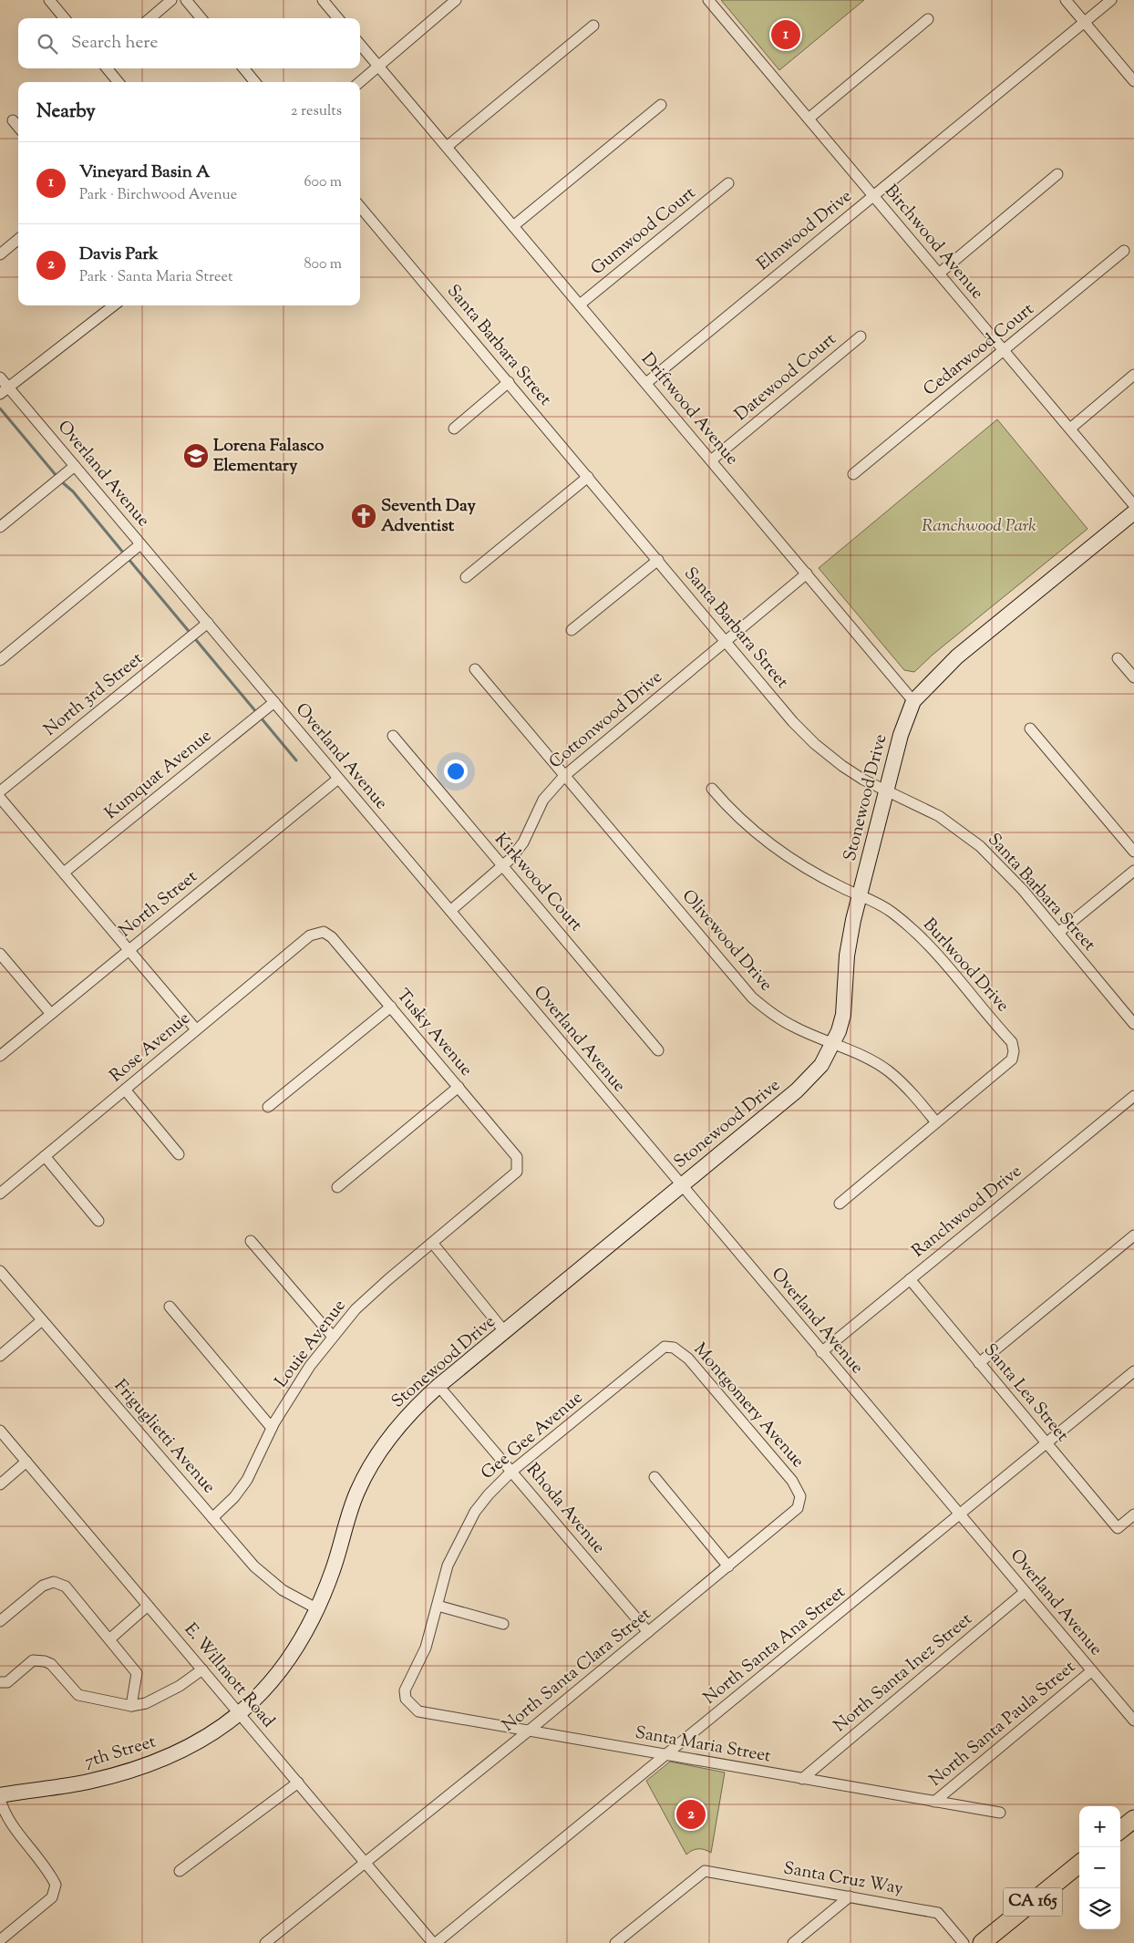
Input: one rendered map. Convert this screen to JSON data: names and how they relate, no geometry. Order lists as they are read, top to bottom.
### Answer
{
  "streets": {
    "main road": ["CA 165"],
    "street": [
      "Elmwood Drive",
      "Gumwood Court",
      "Birchwood Avenue",
      "Santa Barbara Street",
      "Cedarwood Court",
      "Datewood Court",
      "Driftwood Avenue",
      "Overland Avenue",
      "North 3rd Street",
      "Cottonwood Drive",
      "Kumquat Avenue",
      "Stonewood Drive",
      "Kirkwood Court",
      "North Street",
      "Olivewood Drive",
      "Burlwood Drive",
      "Tusky Avenue",
      "Rose Avenue",
      "Ranchwood Drive",
      "Louie Avenue",
      "Santa Lea Street",
      "Montgomery Avenue",
      "Gee Gee Avenue",
      "Friguglietti Avenue",
      "Rhoda Avenue",
      "North Santa Ana Street",
      "North Santa Clara Street",
      "North Santa Inez Street",
      "E. Willmott Road",
      "North Santa Paula Street",
      "Santa Maria Street",
      "7th Street",
      "Santa Cruz Way"
    ]
  },
  "crossings": [
    ["Elmwood Drive", "Birchwood Avenue"],
    ["Elmwood Drive", "Driftwood Avenue"],
    ["Gumwood Court", "Driftwood Avenue"],
    ["Birchwood Avenue", "Cedarwood Court"],
    ["Santa Barbara Street", "Cottonwood Drive"],
    ["Santa Barbara Street", "Stonewood Drive"],
    ["Datewood Court", "Driftwood Avenue"],
    ["Driftwood Avenue", "Cottonwood Drive"],
    ["Driftwood Avenue", "Stonewood Drive"],
    ["Overland Avenue", "North 3rd Street"],
    ["Overland Avenue", "Cottonwood Drive"],
    ["Overland Avenue", "Kumquat Avenue"],
    ["Overland Avenue", "Stonewood Drive"],
    ["Overland Avenue", "North Street"],
    ["Overland Avenue", "Ranchwood Drive"],
    ["Overland Avenue", "North Santa Ana Street"],
    ["Overland Avenue", "North Santa Inez Street"],
    ["Overland Avenue", "North Santa Paula Street"],
    ["Cottonwood Drive", "Kirkwood Court"],
    ["Cottonwood Drive", "Olivewood Drive"],
    ["Stonewood Drive", "Olivewood Drive"],
    ["Stonewood Drive", "Burlwood Drive"],
    ["Stonewood Drive", "Friguglietti Avenue"],
    ["Stonewood Drive", "Rhoda Avenue"],
    ["Stonewood Drive", "E. Willmott Road"],
    ["Stonewood Drive", "7th Street"],
    ["Olivewood Drive", "Burlwood Drive"],
    ["Tusky Avenue", "Rose Avenue"],
    ["Tusky Avenue", "Louie Avenue"],
    ["Ranchwood Drive", "Santa Lea Street"],
    ["Louie Avenue", "Friguglietti Avenue"],
    ["Santa Lea Street", "North Santa Ana Street"],
    ["Montgomery Avenue", "Gee Gee Avenue"],
    ["Montgomery Avenue", "North Santa Clara Street"],
    ["Gee Gee Avenue", "Rhoda Avenue"],
    ["Gee Gee Avenue", "Santa Maria Street"],
    ["Rhoda Avenue", "North Santa Clara Street"],
    ["North Santa Ana Street", "E. Willmott Road"],
    ["North Santa Ana Street", "Santa Maria Street"],
    ["North Santa Clara Street", "E. Willmott Road"],
    ["North Santa Clara Street", "Santa Maria Street"],
    ["North Santa Inez Street", "Santa Maria Street"],
    ["E. Willmott Road", "7th Street"],
    ["North Santa Paula Street", "Santa Maria Street"]
  ],
  "parks": ["Ranchwood Park"],
  "places": {
    "school or university": ["Lorena Falasco Elementary"],
    "church": ["Seventh Day Adventist"]
  },
  "page": {
    "pins": ["1", "2"],
    "search": "Search here",
    "heading": ["Nearby", "2 results"],
    "list": [
      {
        "mark": "1",
        "name": "Vineyard Basin A",
        "note": "Park · Birchwood Avenue",
        "value": "600 m"
      },
      {
        "mark": "2",
        "name": "Davis Park",
        "note": "Park · Santa Maria Street",
        "value": "800 m"
      }
    ],
    "map_buttons": ["+", "−"]
  }
}
